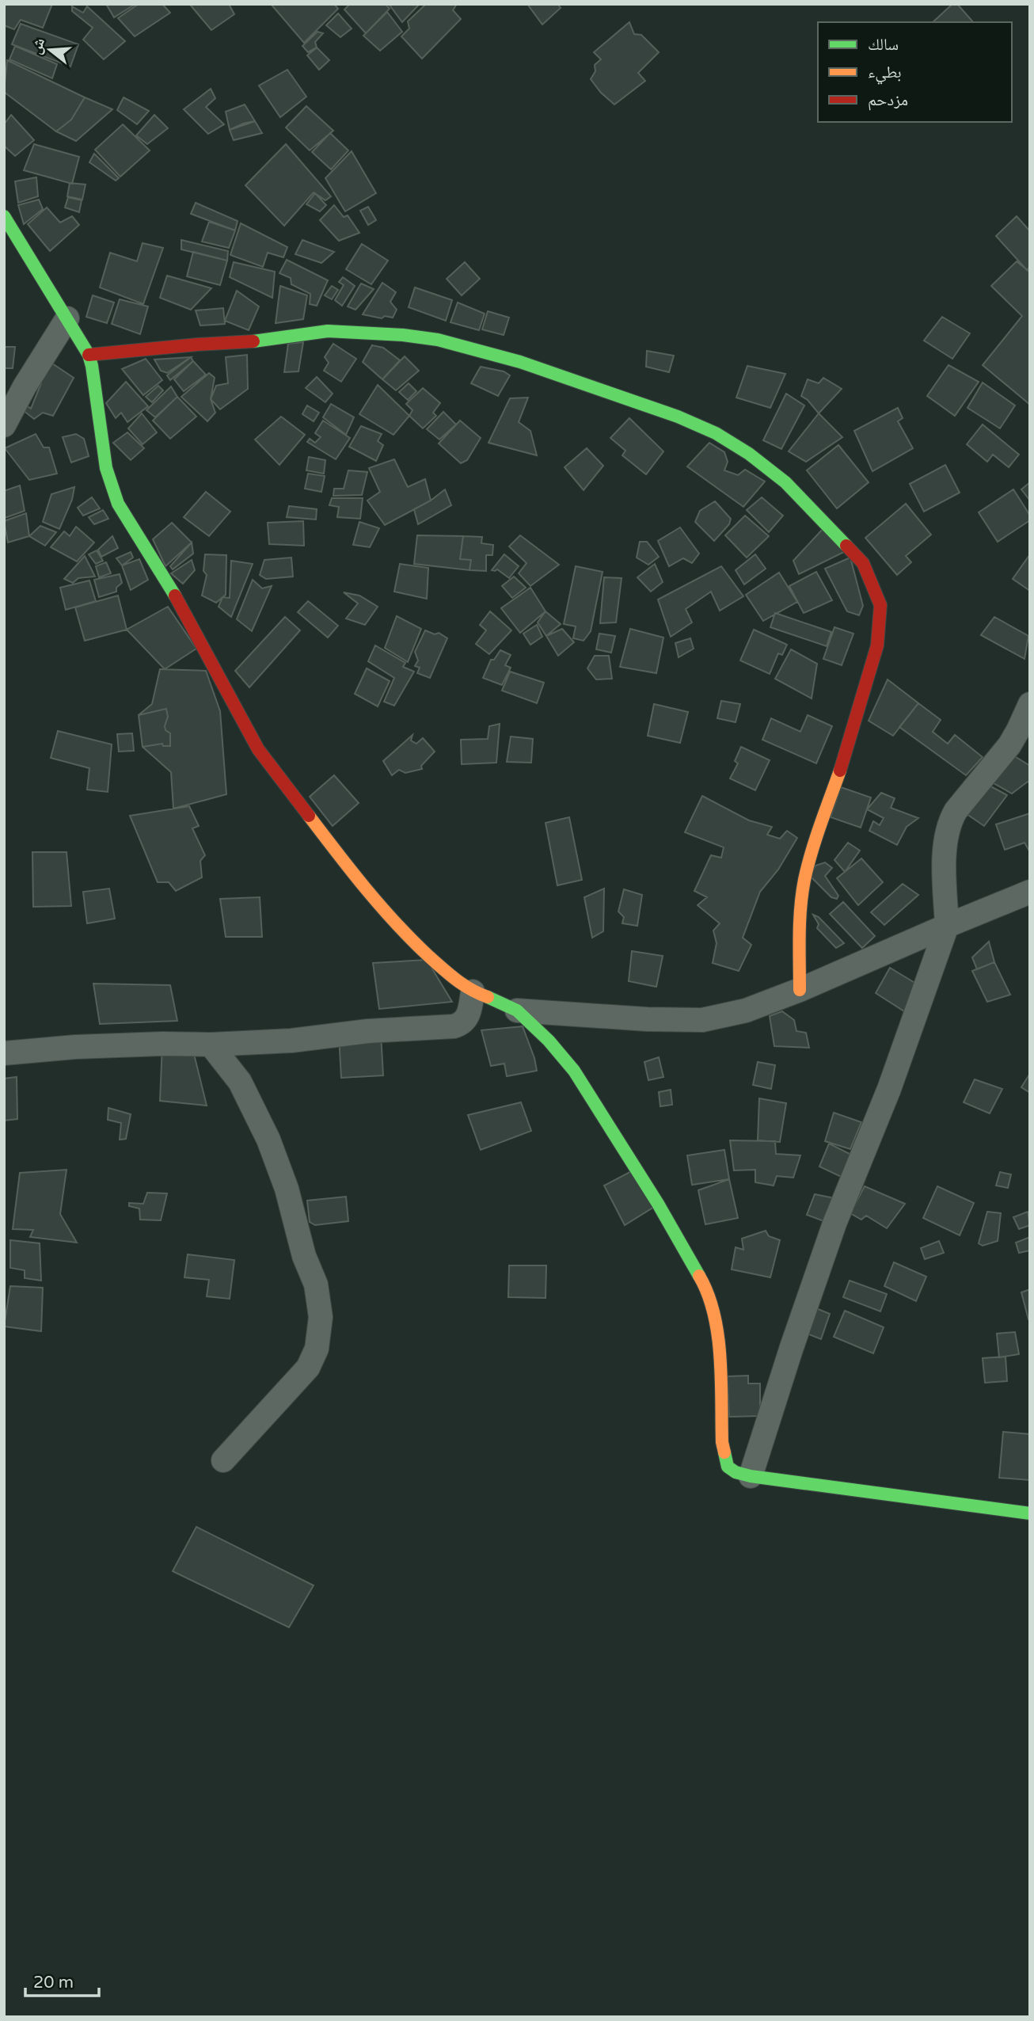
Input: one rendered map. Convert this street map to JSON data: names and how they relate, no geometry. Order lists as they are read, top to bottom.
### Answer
{
  "legend": ["سالك", "بطيء", "مزدحم"],
  "scale_bar": "20 m",
  "north": "left"
}
